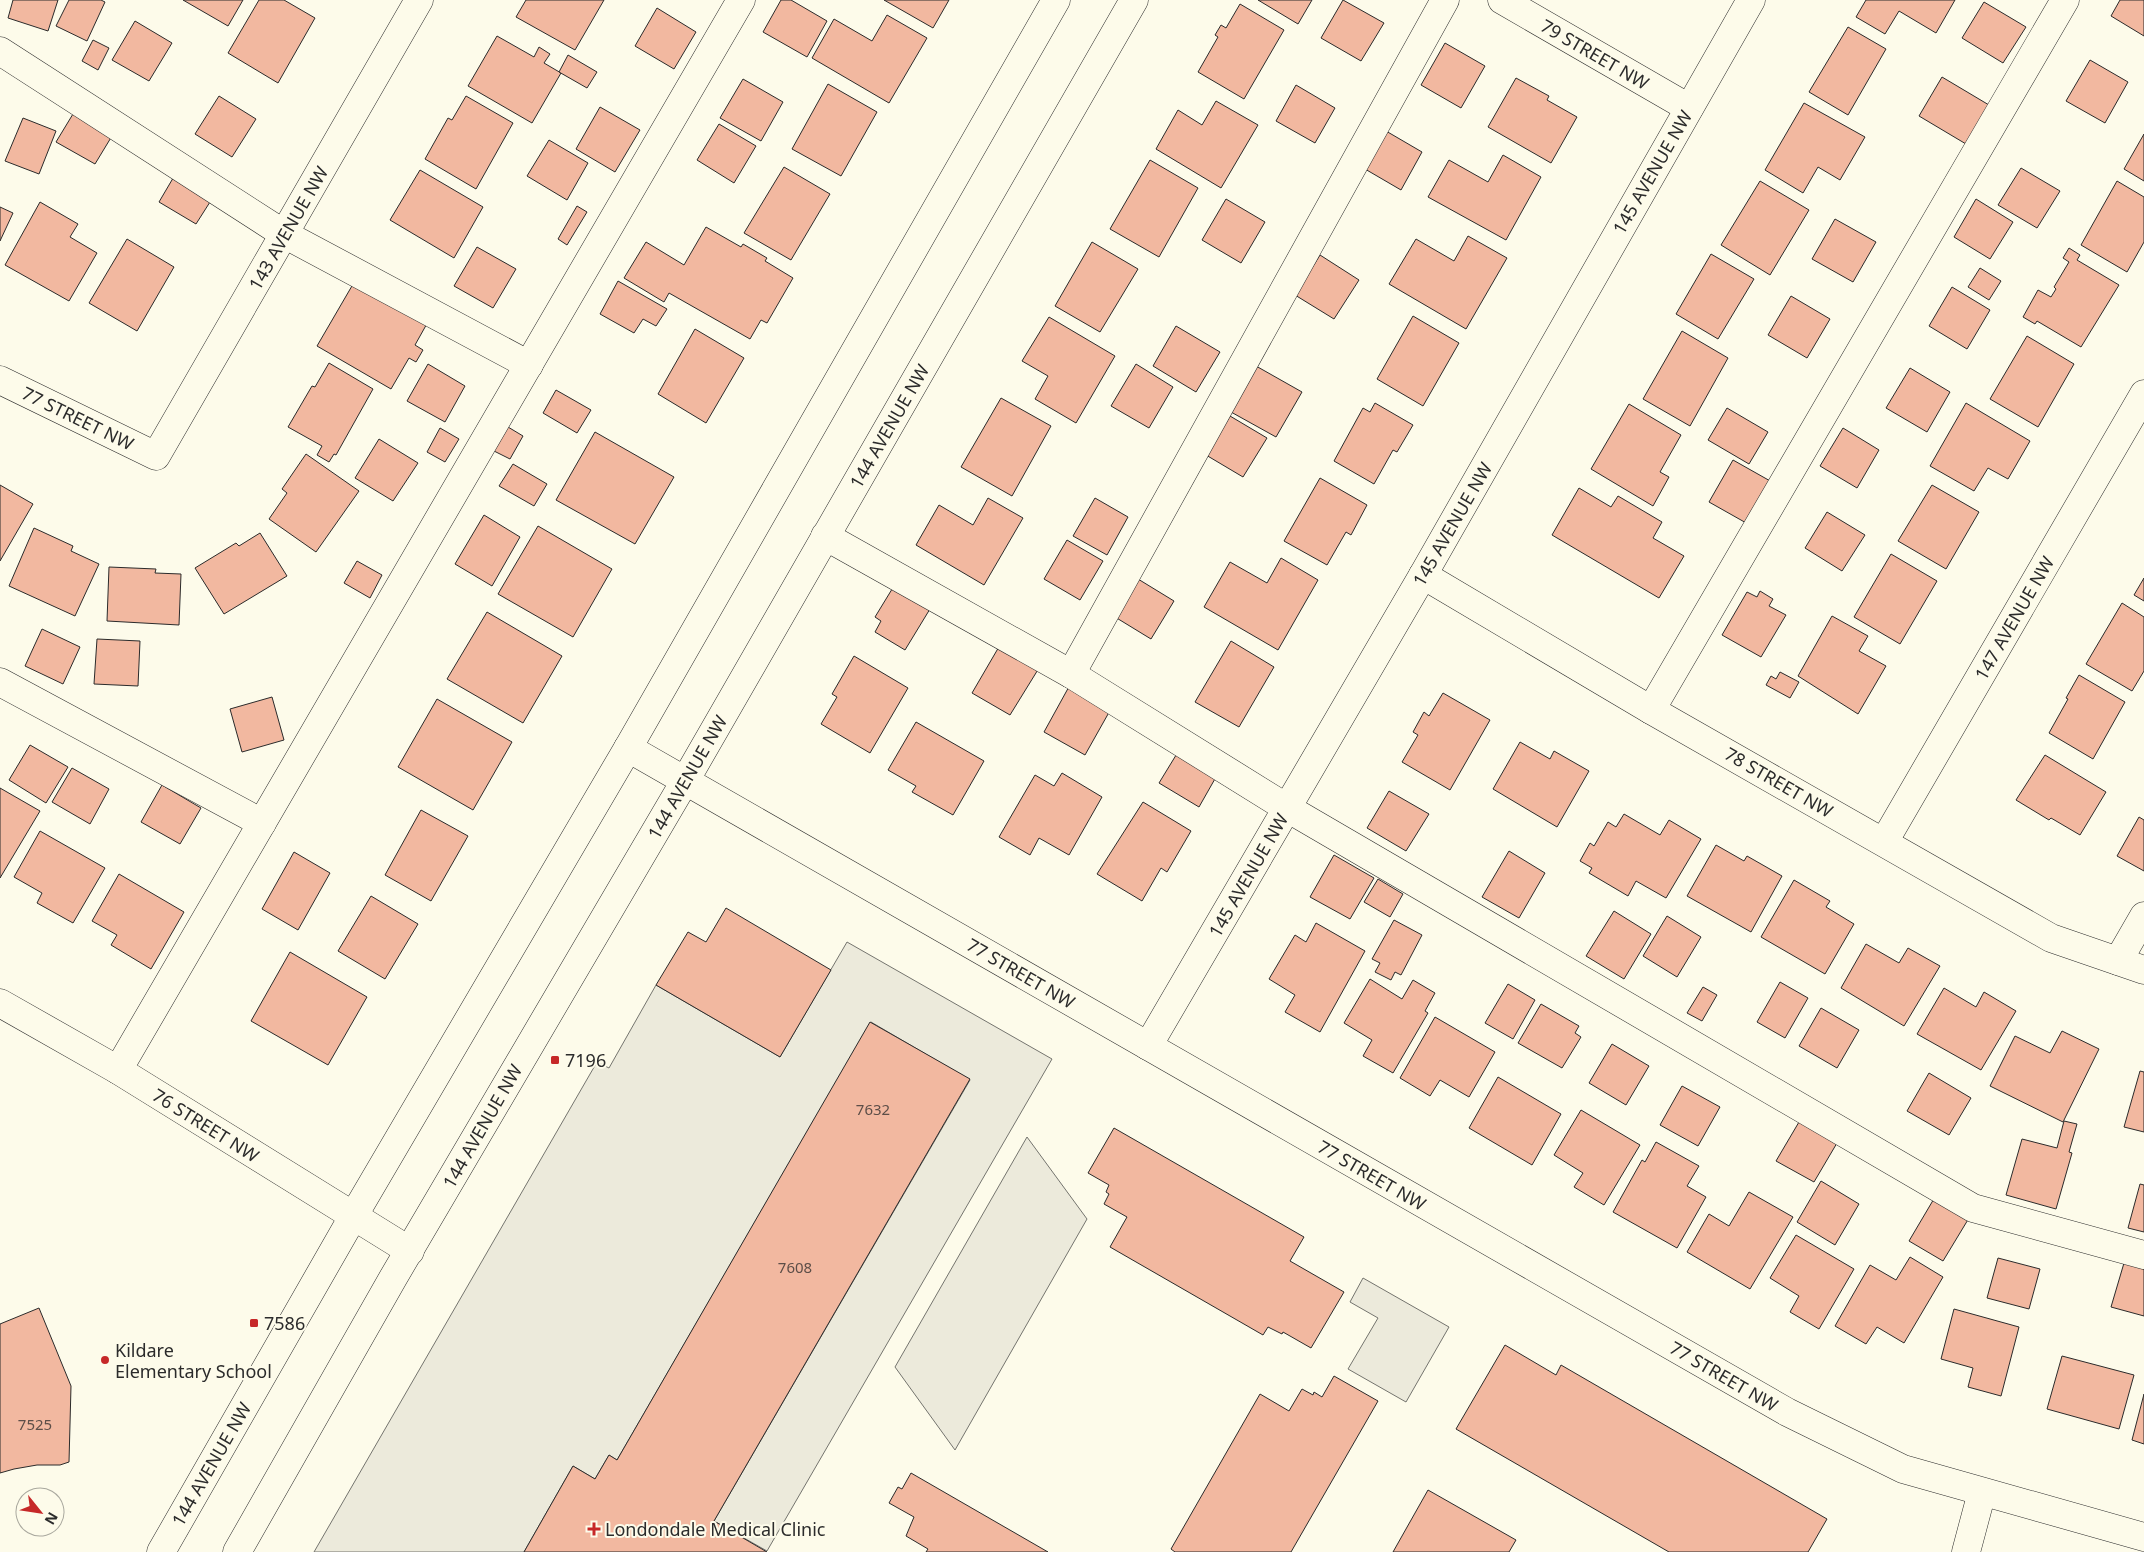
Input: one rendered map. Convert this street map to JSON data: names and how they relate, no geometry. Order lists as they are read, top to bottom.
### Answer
{
  "streets": {
    "street": [
      "79 STREET NW",
      "145 AVENUE NW",
      "143 AVENUE NW",
      "77 STREET NW",
      "144 AVENUE NW",
      "147 AVENUE NW",
      "78 STREET NW",
      "76 STREET NW"
    ]
  },
  "crossings": [
    ["79 STREET NW", "145 AVENUE NW"],
    ["145 AVENUE NW", "77 STREET NW"],
    ["145 AVENUE NW", "78 STREET NW"],
    ["143 AVENUE NW", "77 STREET NW"],
    ["77 STREET NW", "144 AVENUE NW"],
    ["144 AVENUE NW", "76 STREET NW"],
    ["147 AVENUE NW", "78 STREET NW"]
  ],
  "places": {
    "transit": ["7196", "7586"],
    "other": ["Kildare Elementary School"],
    "health": ["Londondale Medical Clinic"]
  },
  "house_numbers": ["7632", "7608", "7525"],
  "north": "bottom right"
}
